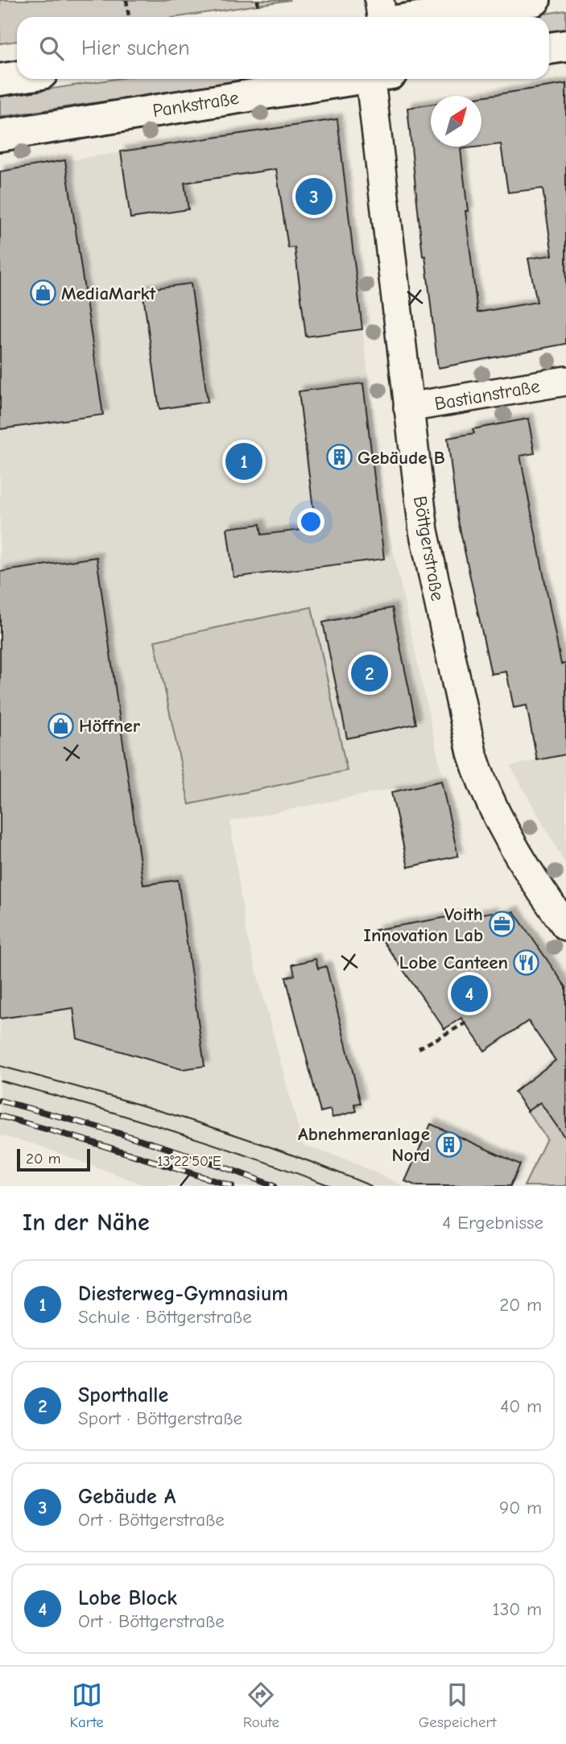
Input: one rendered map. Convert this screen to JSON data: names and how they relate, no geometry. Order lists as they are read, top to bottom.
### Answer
{
  "streets": {
    "main road": ["Pankstraße"],
    "street": ["Bastianstraße", "Böttgerstraße"]
  },
  "crossings": [
    ["Bastianstraße", "Böttgerstraße"]
  ],
  "places": {
    "shop": ["MediaMarkt", "Höffner"],
    "building": ["Gebäude B", "Abnehmeranlage Nord"],
    "office": ["Voith Innovation Lab"],
    "restaurant": ["Lobe Canteen"]
  },
  "scale_bar": "20 m",
  "north": "top right",
  "page": {
    "search": "Hier suchen",
    "pins": [
      "3",
      "1",
      "2",
      "4"
    ],
    "scale": "20 m",
    "heading": ["In der Nähe", "4 Ergebnisse"],
    "list": [
      {
        "mark": "1",
        "name": "Diesterweg-Gymnasium",
        "note": "Schule · Böttgerstraße",
        "value": "20 m"
      },
      {
        "mark": "2",
        "name": "Sporthalle",
        "note": "Sport · Böttgerstraße",
        "value": "40 m"
      },
      {
        "mark": "3",
        "name": "Gebäude A",
        "note": "Ort · Böttgerstraße",
        "value": "90 m"
      },
      {
        "mark": "4",
        "name": "Lobe Block",
        "note": "Ort · Böttgerstraße",
        "value": "130 m"
      }
    ],
    "nav": ["Karte", "Route", "Gespeichert"]
  },
  "coordinates": ["13°22'50\"E"]
}
